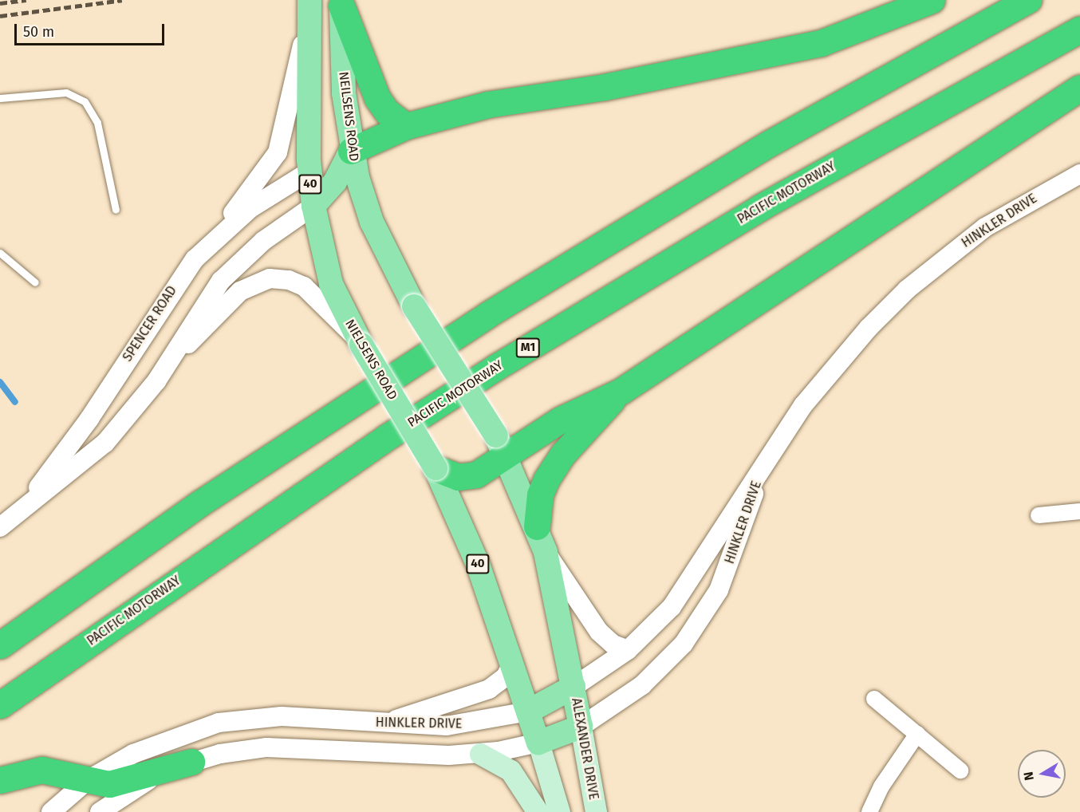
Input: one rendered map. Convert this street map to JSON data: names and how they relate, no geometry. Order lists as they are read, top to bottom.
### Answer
{
  "streets": {
    "highway": ["PACIFIC MOTORWAY", "M1"],
    "main road": [
      "NEILSENS ROAD",
      "40",
      "HINKLER DRIVE",
      "NIELSENS ROAD",
      "ALEXANDER DRIVE"
    ],
    "street": ["SPENCER ROAD"]
  },
  "crossings": [
    ["40", "HINKLER DRIVE"],
    ["40", "NIELSENS ROAD"],
    ["HINKLER DRIVE", "NIELSENS ROAD"],
    ["HINKLER DRIVE", "ALEXANDER DRIVE"],
    ["SPENCER ROAD", "NIELSENS ROAD"]
  ],
  "scale_bar": "50 m",
  "north": "left"
}
